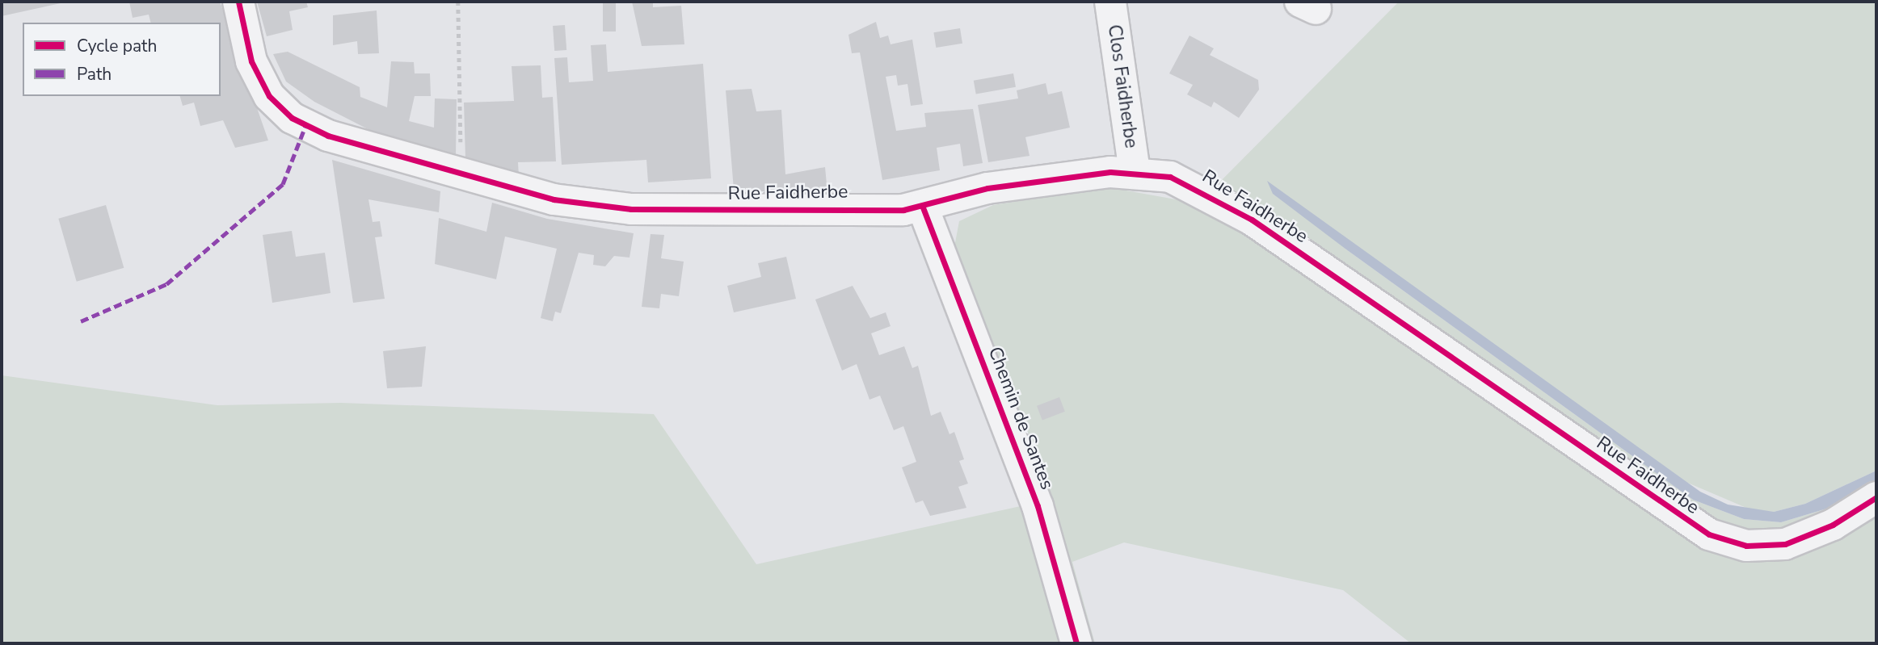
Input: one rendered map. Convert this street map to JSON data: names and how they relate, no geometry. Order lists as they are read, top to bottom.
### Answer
{
  "streets": {
    "street": ["Clos Faidherbe", "Rue Faidherbe", "Chemin de Santes"]
  },
  "crossings": [
    ["Clos Faidherbe", "Rue Faidherbe"],
    ["Rue Faidherbe", "Chemin de Santes"]
  ],
  "legend": ["Cycle path", "Path"]
}
